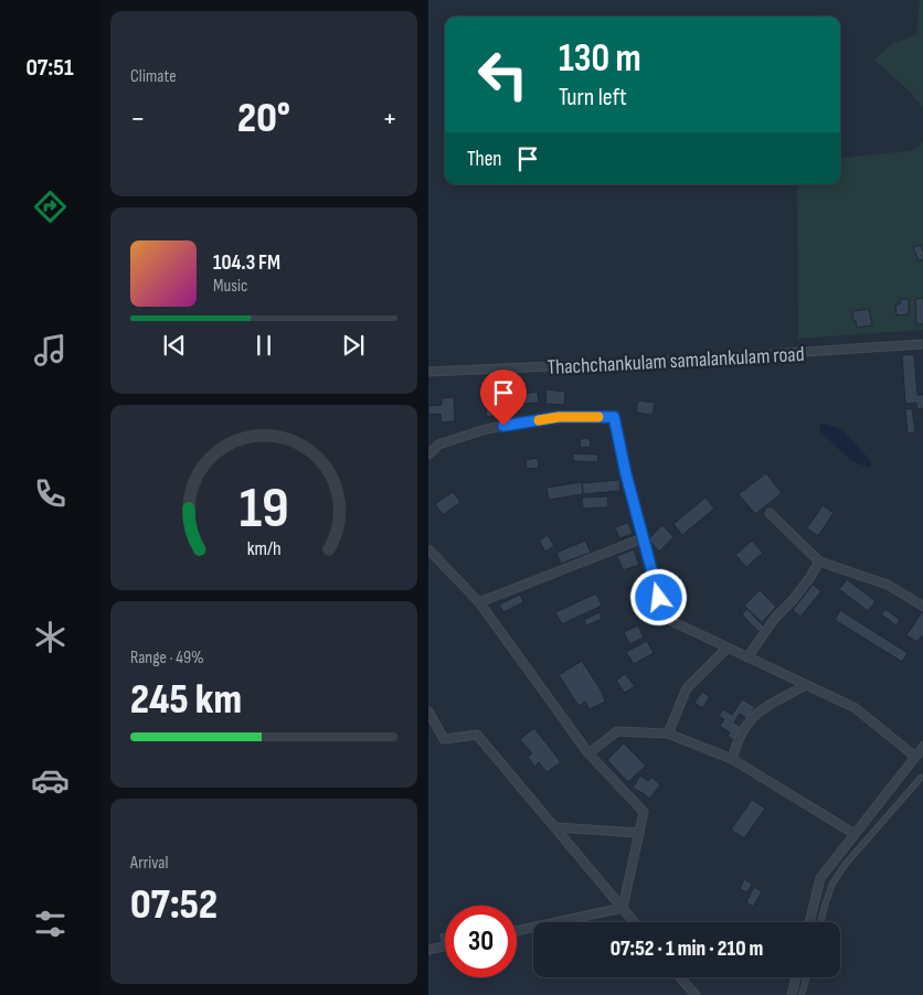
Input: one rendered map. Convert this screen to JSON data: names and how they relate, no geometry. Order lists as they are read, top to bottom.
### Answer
{
  "streets": {
    "street": ["Thachchankulam samalankulam road"]
  },
  "page": {
    "tabs": "07:51",
    "tile": [
      "Climate",
      ["Range · 49%", "245 km"],
      ["Arrival", "07:52"]
    ],
    "turn": ["130 m", "Turn left"],
    "heat": ["−", "20°", "+"],
    "then": "Then",
    "song": ["104.3 FM", "Music"],
    "limit": "30",
    "trip": "07:52 · 1 min · 210 m",
    "gauge": ["19", "km/h"]
  }
}
